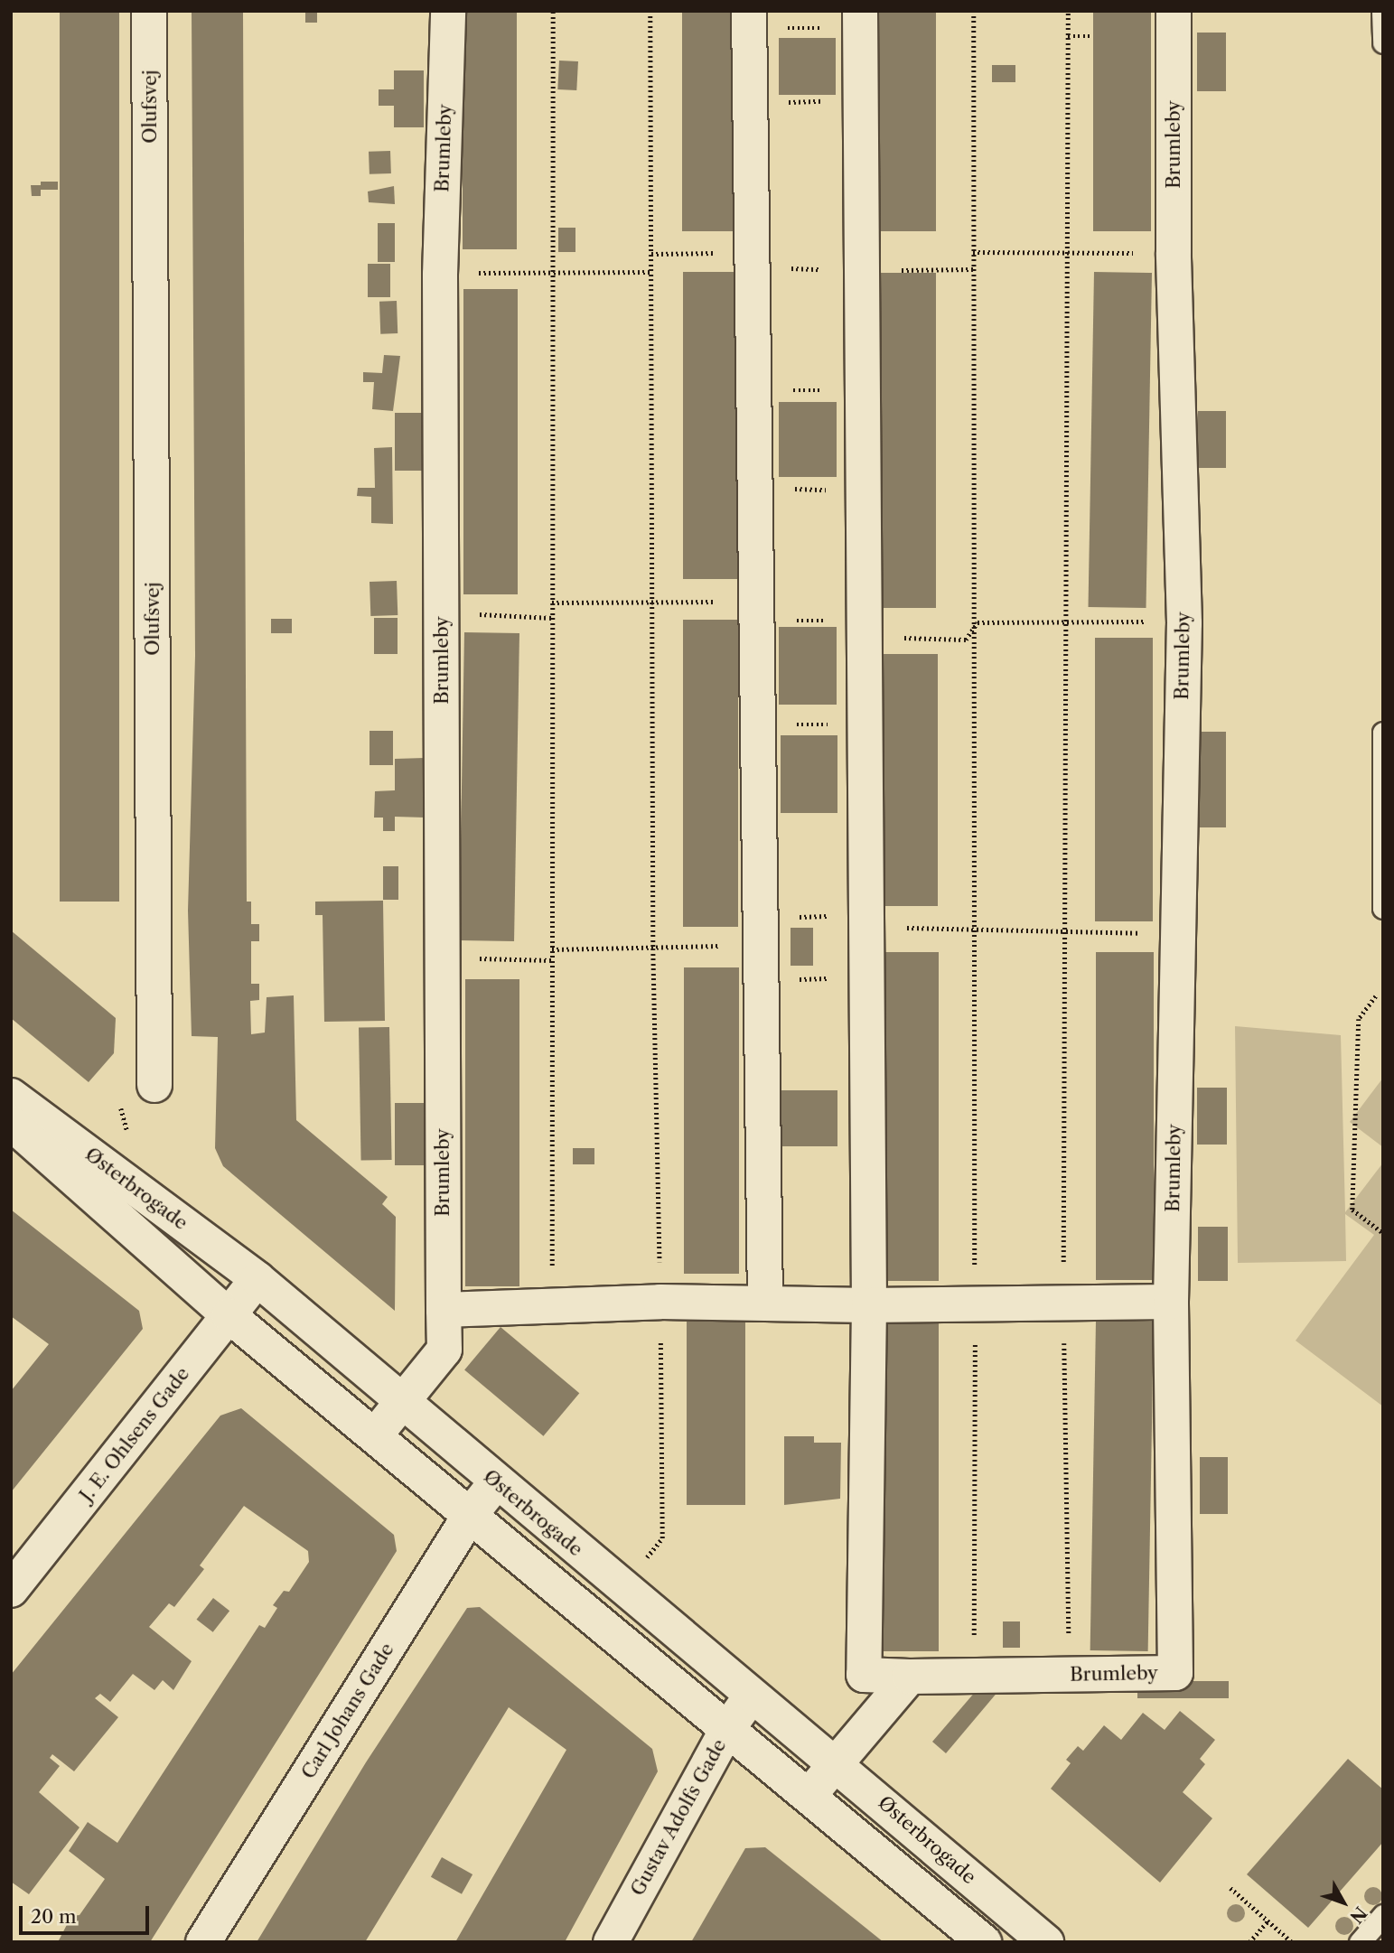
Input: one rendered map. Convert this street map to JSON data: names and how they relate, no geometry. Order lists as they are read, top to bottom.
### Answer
{
  "streets": {
    "street": [
      "Olufsvej",
      "Brumleby",
      "Østerbrogade",
      "J. E. Ohlsens Gade",
      "Carl Johans Gade",
      "Gustav Adolfs Gade"
    ]
  },
  "crossings": [
    ["Brumleby", "Østerbrogade"],
    ["Østerbrogade", "J. E. Ohlsens Gade"],
    ["Østerbrogade", "Carl Johans Gade"],
    ["Østerbrogade", "Gustav Adolfs Gade"]
  ],
  "scale_bar": "20 m",
  "north": "bottom right"
}
